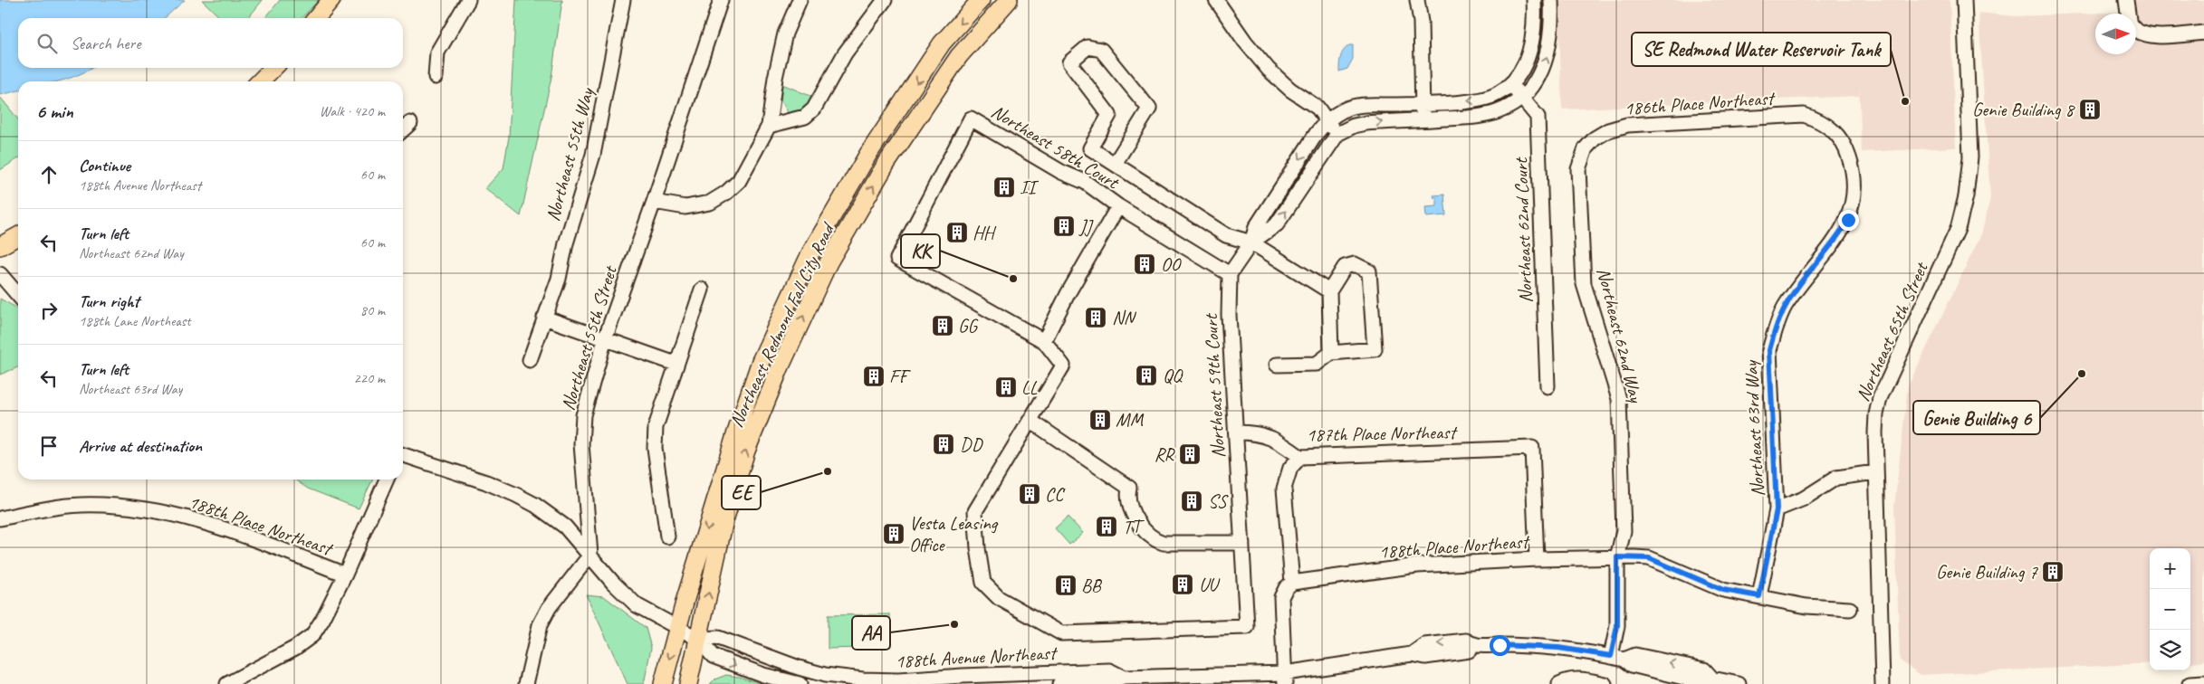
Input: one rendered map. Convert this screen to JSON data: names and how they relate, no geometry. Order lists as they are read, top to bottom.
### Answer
{
  "streets": {
    "main road": ["Northeast Redmond Fall City Road"],
    "street": [
      "186th Place Northeast",
      "Northeast 58th Court",
      "Northeast 55th Way",
      "Northeast 62nd Court",
      "Northeast 65th Street",
      "Northeast 62nd Way",
      "Northeast 55th Street",
      "Northeast 59th Court",
      "Northeast 63rd Way",
      "187th Place Northeast",
      "188th Place Northeast",
      "188th Avenue Northeast"
    ]
  },
  "crossings": [
    ["186th Place Northeast", "Northeast 62nd Way"],
    ["186th Place Northeast", "Northeast 63rd Way"],
    ["Northeast Redmond Fall City Road", "188th Avenue Northeast"],
    ["Northeast 62nd Way", "188th Place Northeast"],
    ["Northeast 62nd Way", "188th Avenue Northeast"],
    ["Northeast 55th Street", "188th Avenue Northeast"],
    ["Northeast 59th Court", "187th Place Northeast"],
    ["Northeast 63rd Way", "188th Place Northeast"],
    ["187th Place Northeast", "188th Place Northeast"]
  ],
  "places": {
    "other": [
      "SE Redmond Water Reservoir Tank",
      "KK",
      "Genie Building 6",
      "EE",
      "AA"
    ],
    "building": [
      "Genie Building 8",
      "II",
      "JJ",
      "HH",
      "OO",
      "NN",
      "GG",
      "QQ",
      "FF",
      "LL",
      "MM",
      "DD",
      "RR",
      "CC",
      "SS",
      "TT",
      "Vesta Leasing Office",
      "Genie Building 7",
      "UU",
      "BB"
    ]
  },
  "north": "right",
  "page": {
    "search": "Search here",
    "heading": ["6 min", "Walk · 420 m"],
    "list": [
      ["Continue", "188th Avenue Northeast", "60 m"],
      ["Turn left", "Northeast 62nd Way", "60 m"],
      ["Turn right", "188th Lane Northeast", "80 m"],
      ["Turn left", "Northeast 63rd Way", "220 m"],
      "Arrive at destination"
    ],
    "map_buttons": ["+", "−"]
  }
}
